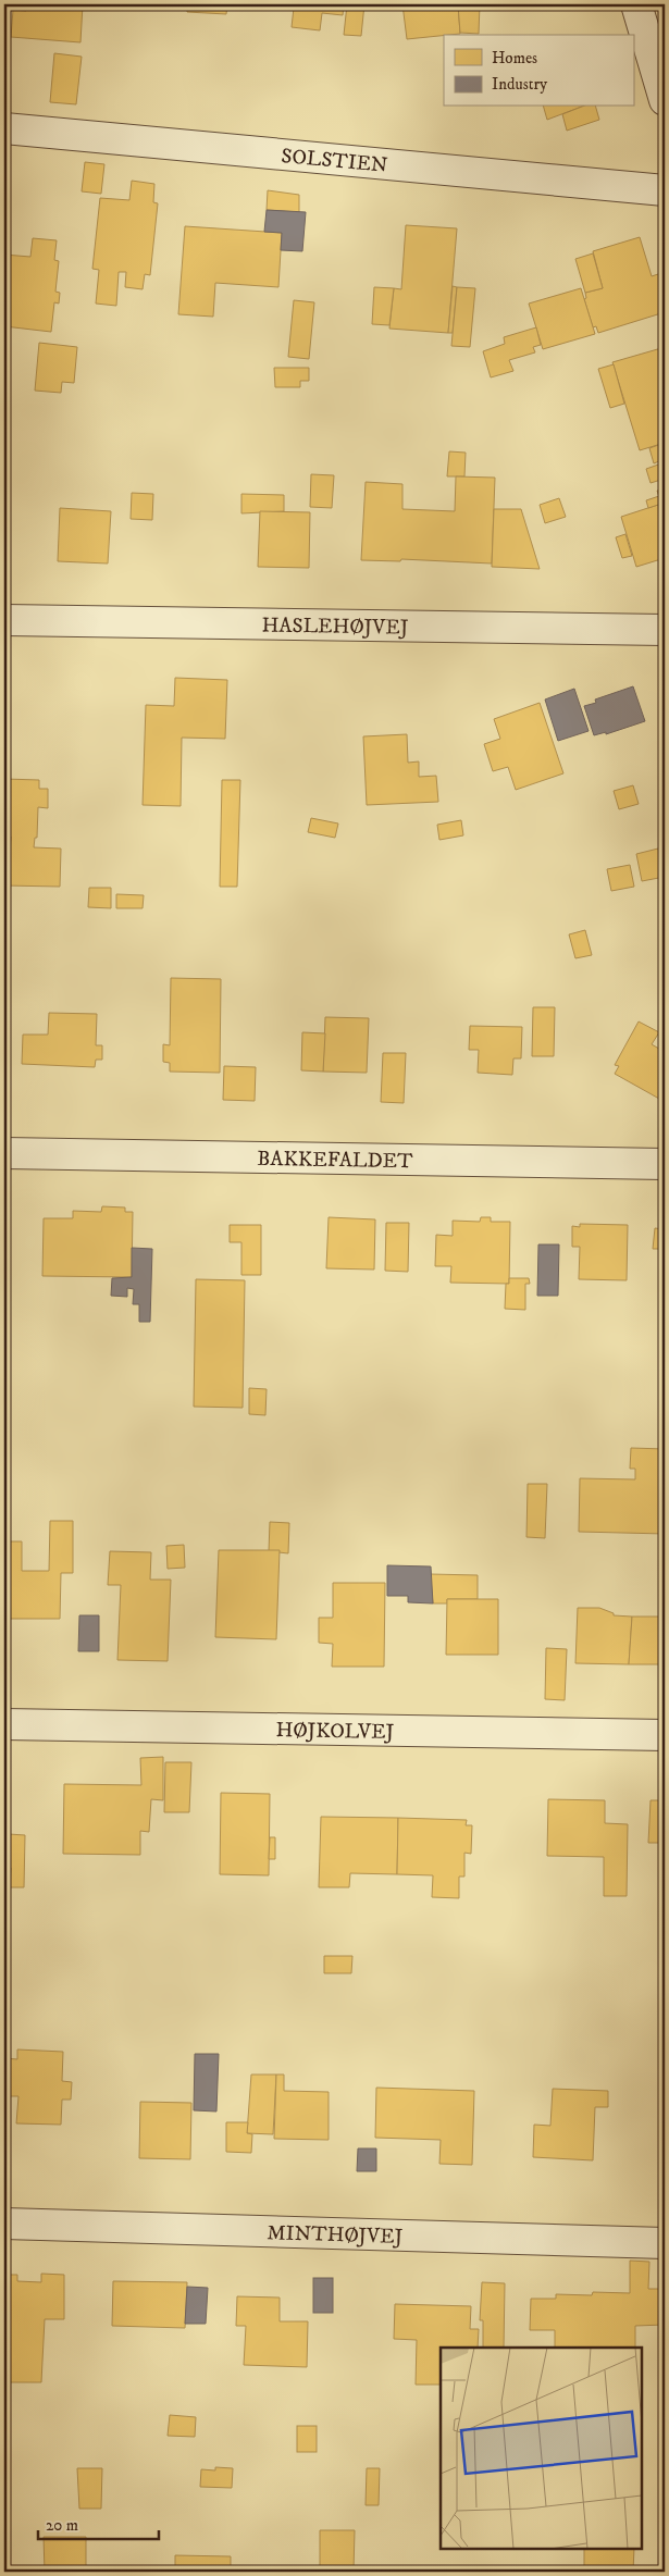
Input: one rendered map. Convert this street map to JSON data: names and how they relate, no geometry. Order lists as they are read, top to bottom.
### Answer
{
  "streets": {
    "street": [
      "SOLSTIEN",
      "HASLEHØJVEJ",
      "BAKKEFALDET",
      "HØJKOLVEJ",
      "MINTHØJVEJ"
    ]
  },
  "legend": ["Homes", "Industry"],
  "scale_bar": "20 m"
}
